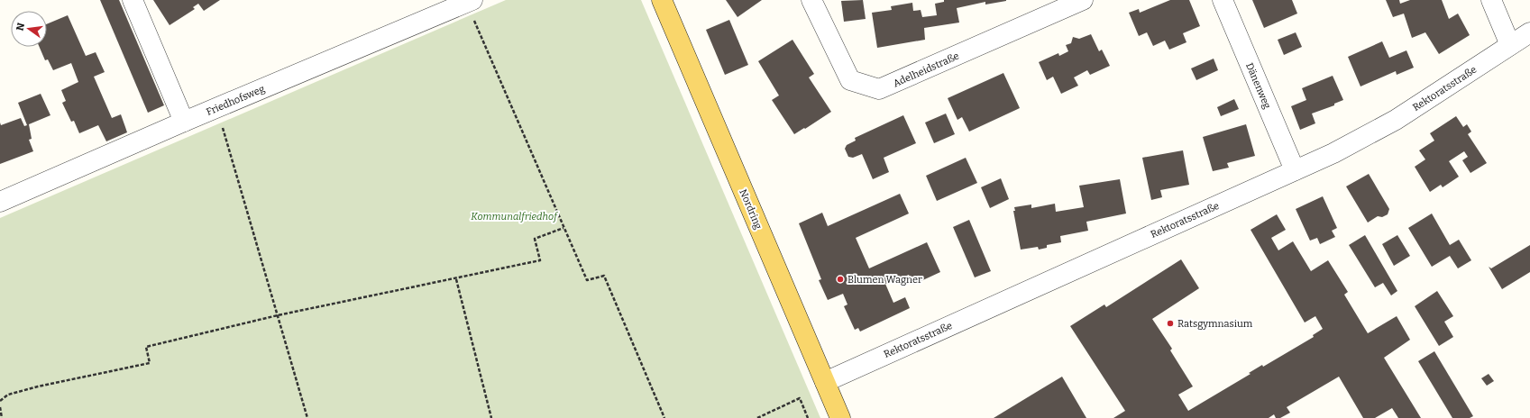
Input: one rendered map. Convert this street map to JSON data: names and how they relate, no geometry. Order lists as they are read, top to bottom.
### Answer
{
  "streets": {
    "main road": ["Nordring"],
    "street": [
      "Adelheidstraße",
      "Dänenweg",
      "Rektoratsstraße",
      "Friedhofsweg"
    ]
  },
  "crossings": [
    ["Dänenweg", "Rektoratsstraße"],
    ["Rektoratsstraße", "Nordring"]
  ],
  "parks": ["Kommunalfriedhof"],
  "places": ["Blumen Wagner", "Ratsgymnasium"],
  "north": "left"
}
